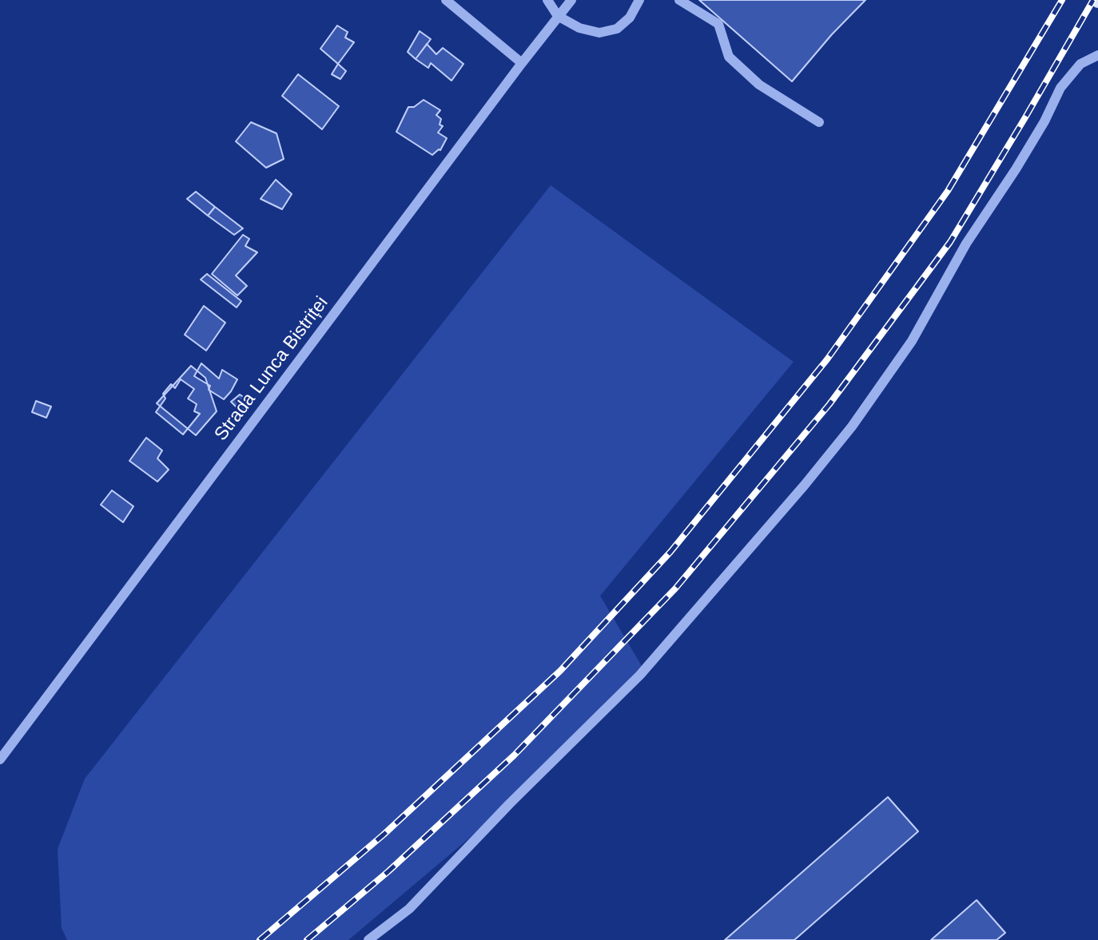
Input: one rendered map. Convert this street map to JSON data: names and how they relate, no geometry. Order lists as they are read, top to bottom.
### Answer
{
  "streets": {
    "street": ["Strada Lunca Bistriței"]
  }
}
